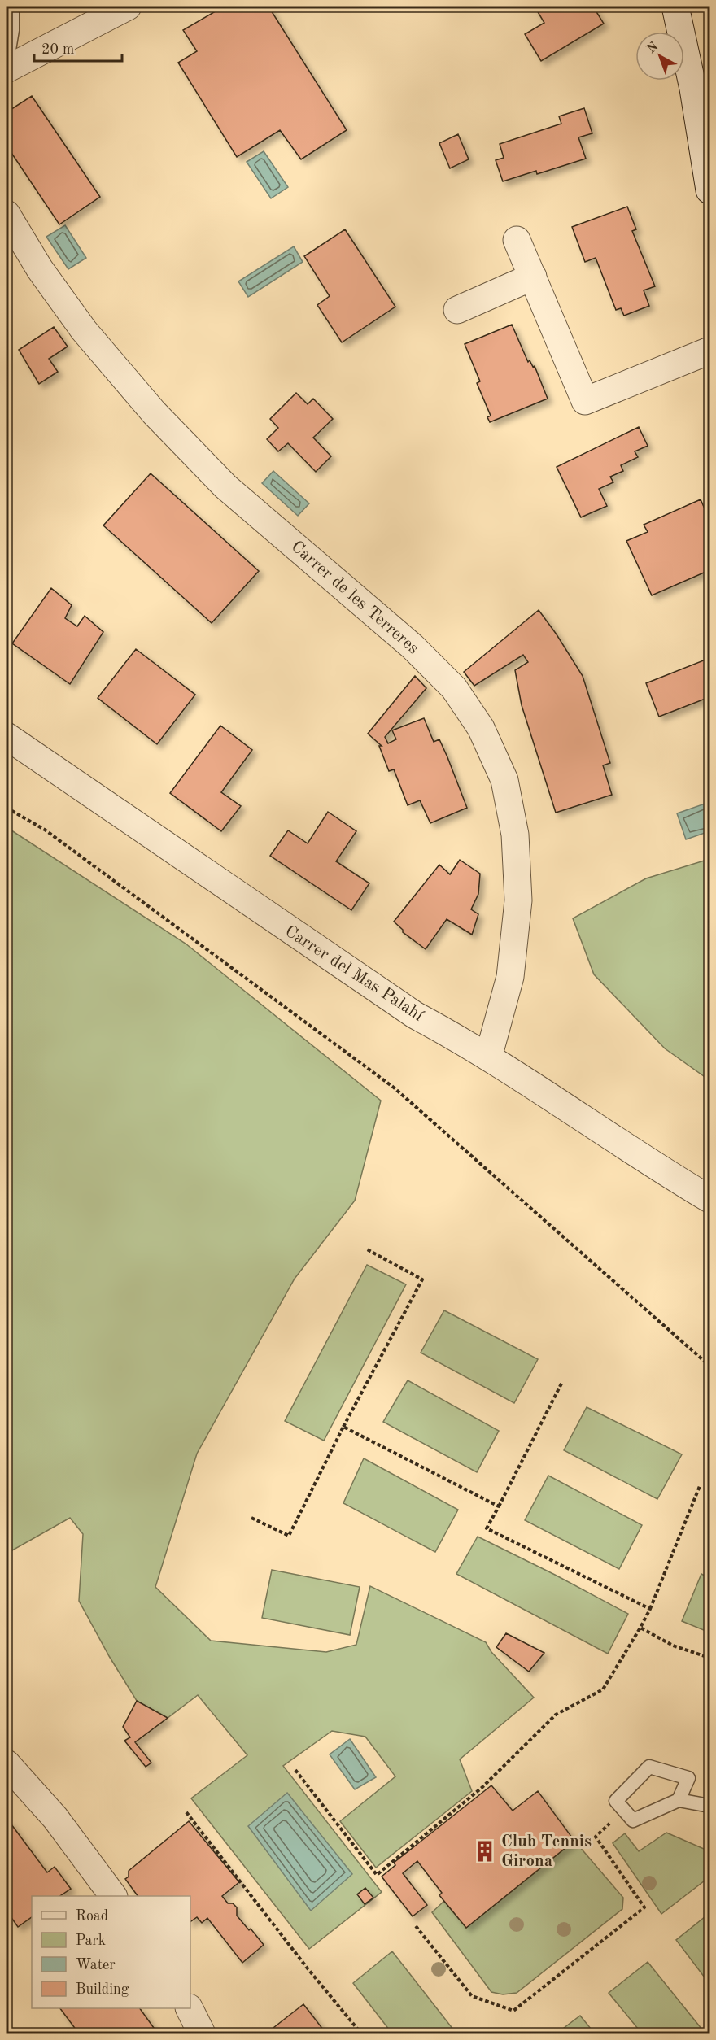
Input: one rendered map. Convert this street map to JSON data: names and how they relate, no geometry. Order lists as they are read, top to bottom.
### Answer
{
  "streets": {
    "street": ["Carrer de les Terreres", "Carrer del Mas Palahí"]
  },
  "crossings": [
    ["Carrer de les Terreres", "Carrer del Mas Palahí"]
  ],
  "places": {
    "building": ["Club Tennis Girona"]
  },
  "legend": [
    "Road",
    "Park",
    "Water",
    "Building"
  ],
  "scale_bar": "20 m",
  "north": "top left"
}
